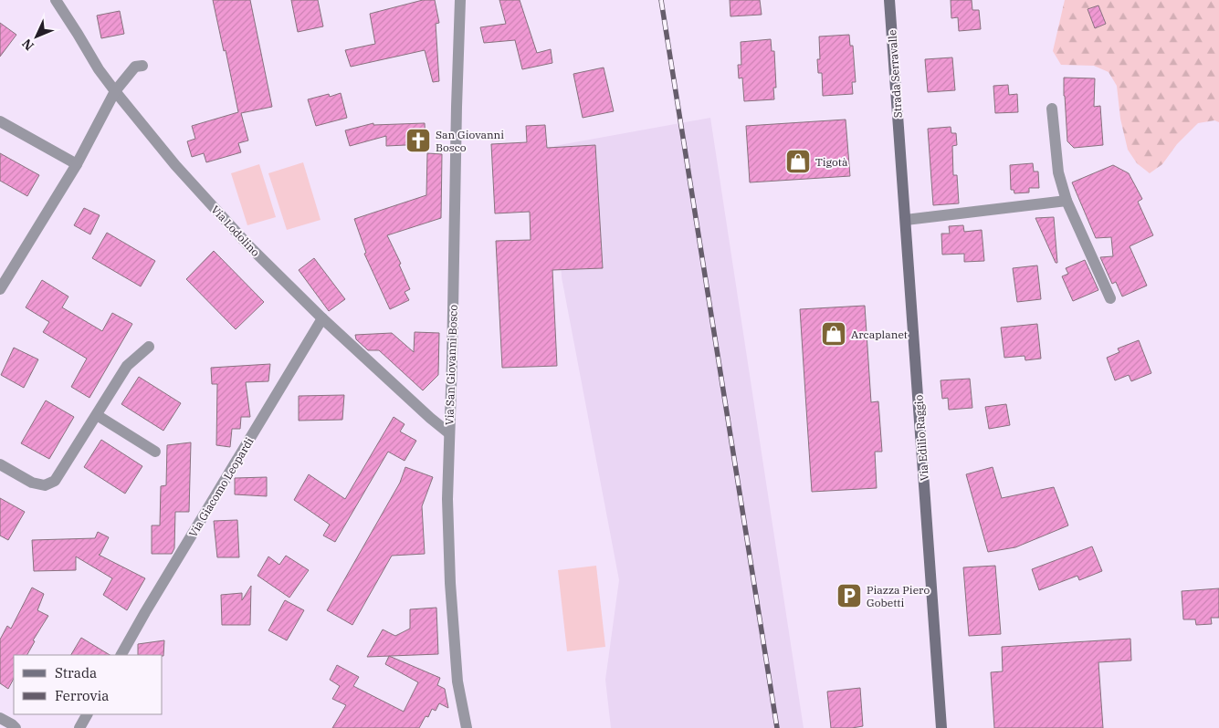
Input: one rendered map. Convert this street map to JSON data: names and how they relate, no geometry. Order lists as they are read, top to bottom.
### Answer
{
  "streets": {
    "main road": ["Strada Serravalle", "Via Edilio Raggio"],
    "street": ["Via Lodolino", "Via San Giovanni Bosco", "Via Giacomo Leopardi"]
  },
  "crossings": [
    ["Strada Serravalle", "Via Edilio Raggio"],
    ["Via Lodolino", "Via San Giovanni Bosco"],
    ["Via Lodolino", "Via Giacomo Leopardi"]
  ],
  "places": {
    "church": ["San Giovanni Bosco"],
    "shop": ["Tigotà", "Arcaplanet"],
    "parking": ["Piazza Piero Gobetti"]
  },
  "legend": ["Strada", "Ferrovia"],
  "north": "bottom left"
}
